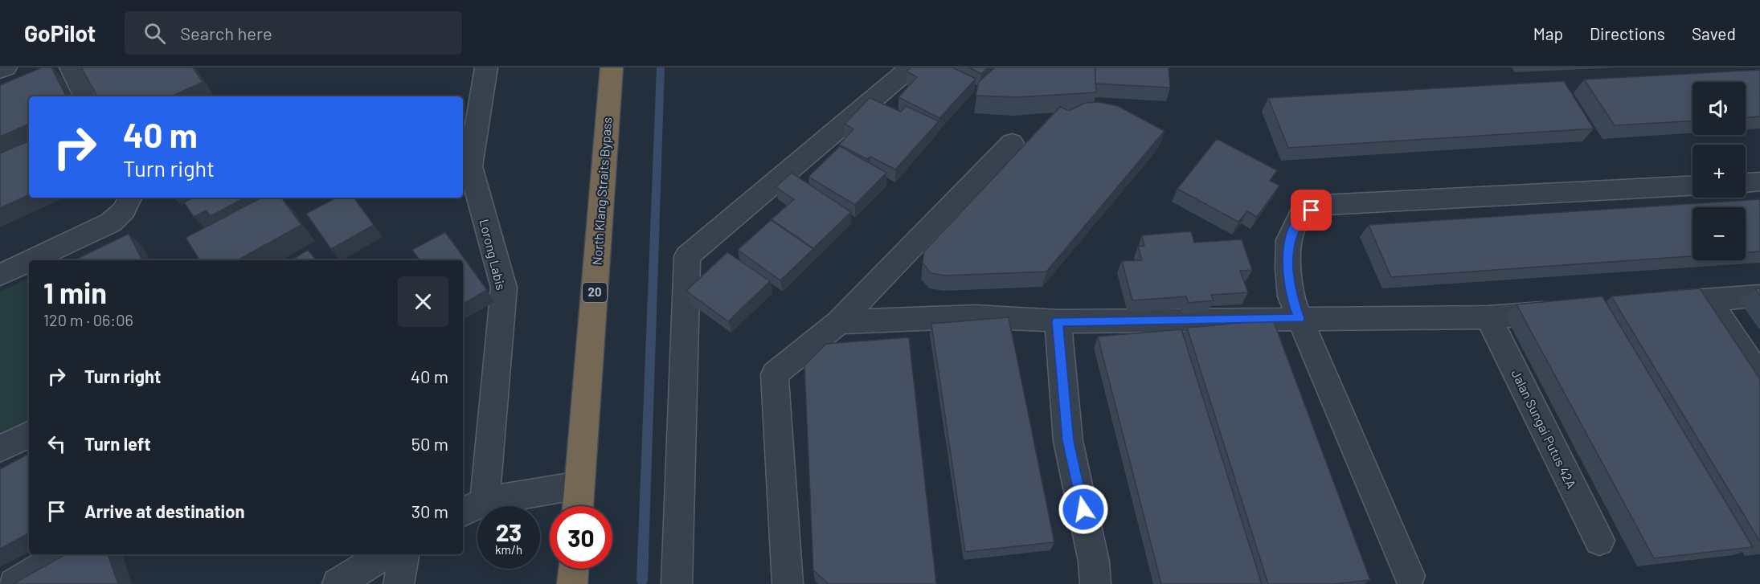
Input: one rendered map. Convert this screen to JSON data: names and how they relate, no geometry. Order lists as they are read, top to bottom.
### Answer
{
  "streets": {
    "highway": ["North Klang Straits Bypass", "20"],
    "street": ["Lorong Labis", "Jalan Sungai Putus 42A"]
  },
  "page": {
    "header": "GoPilot",
    "search": "Search here",
    "nav": ["Map", "Directions", "Saved"],
    "map_buttons": ["+", "−"],
    "turn": ["40 m", "Turn right"],
    "heading": ["1 min", "120 m · 06:06"],
    "list": [
      {
        "name": "Turn right",
        "value": "40 m"
      },
      {
        "name": "Turn left",
        "value": "50 m"
      },
      {
        "name": "Arrive at destination",
        "value": "30 m"
      }
    ],
    "speed": "23 km/h",
    "limit": "30"
  }
}
